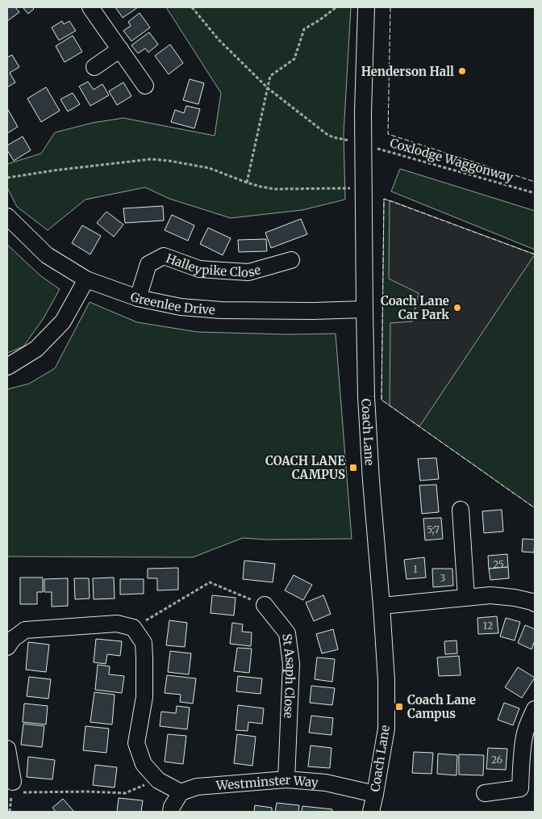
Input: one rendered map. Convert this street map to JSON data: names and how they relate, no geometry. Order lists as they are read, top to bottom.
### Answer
{
  "streets": {
    "street": [
      "Halleypike Close",
      "Greenlee Drive",
      "Coach Lane",
      "St Asaph Close",
      "Westminster Way"
    ],
    "path": ["Coxlodge Waggonway"]
  },
  "crossings": [
    ["Coxlodge Waggonway", "Coach Lane"],
    ["Halleypike Close", "Greenlee Drive"],
    ["Greenlee Drive", "Coach Lane"],
    ["Coach Lane", "Westminster Way"],
    ["St Asaph Close", "Westminster Way"]
  ],
  "places": {
    "other": ["Henderson Hall", "Coach Lane Car Park"],
    "transit": ["COACH LANE CAMPUS", "Coach Lane Campus"]
  },
  "house_numbers": [
    "5;7",
    "25",
    "1",
    "3",
    "12",
    "26"
  ]
}
